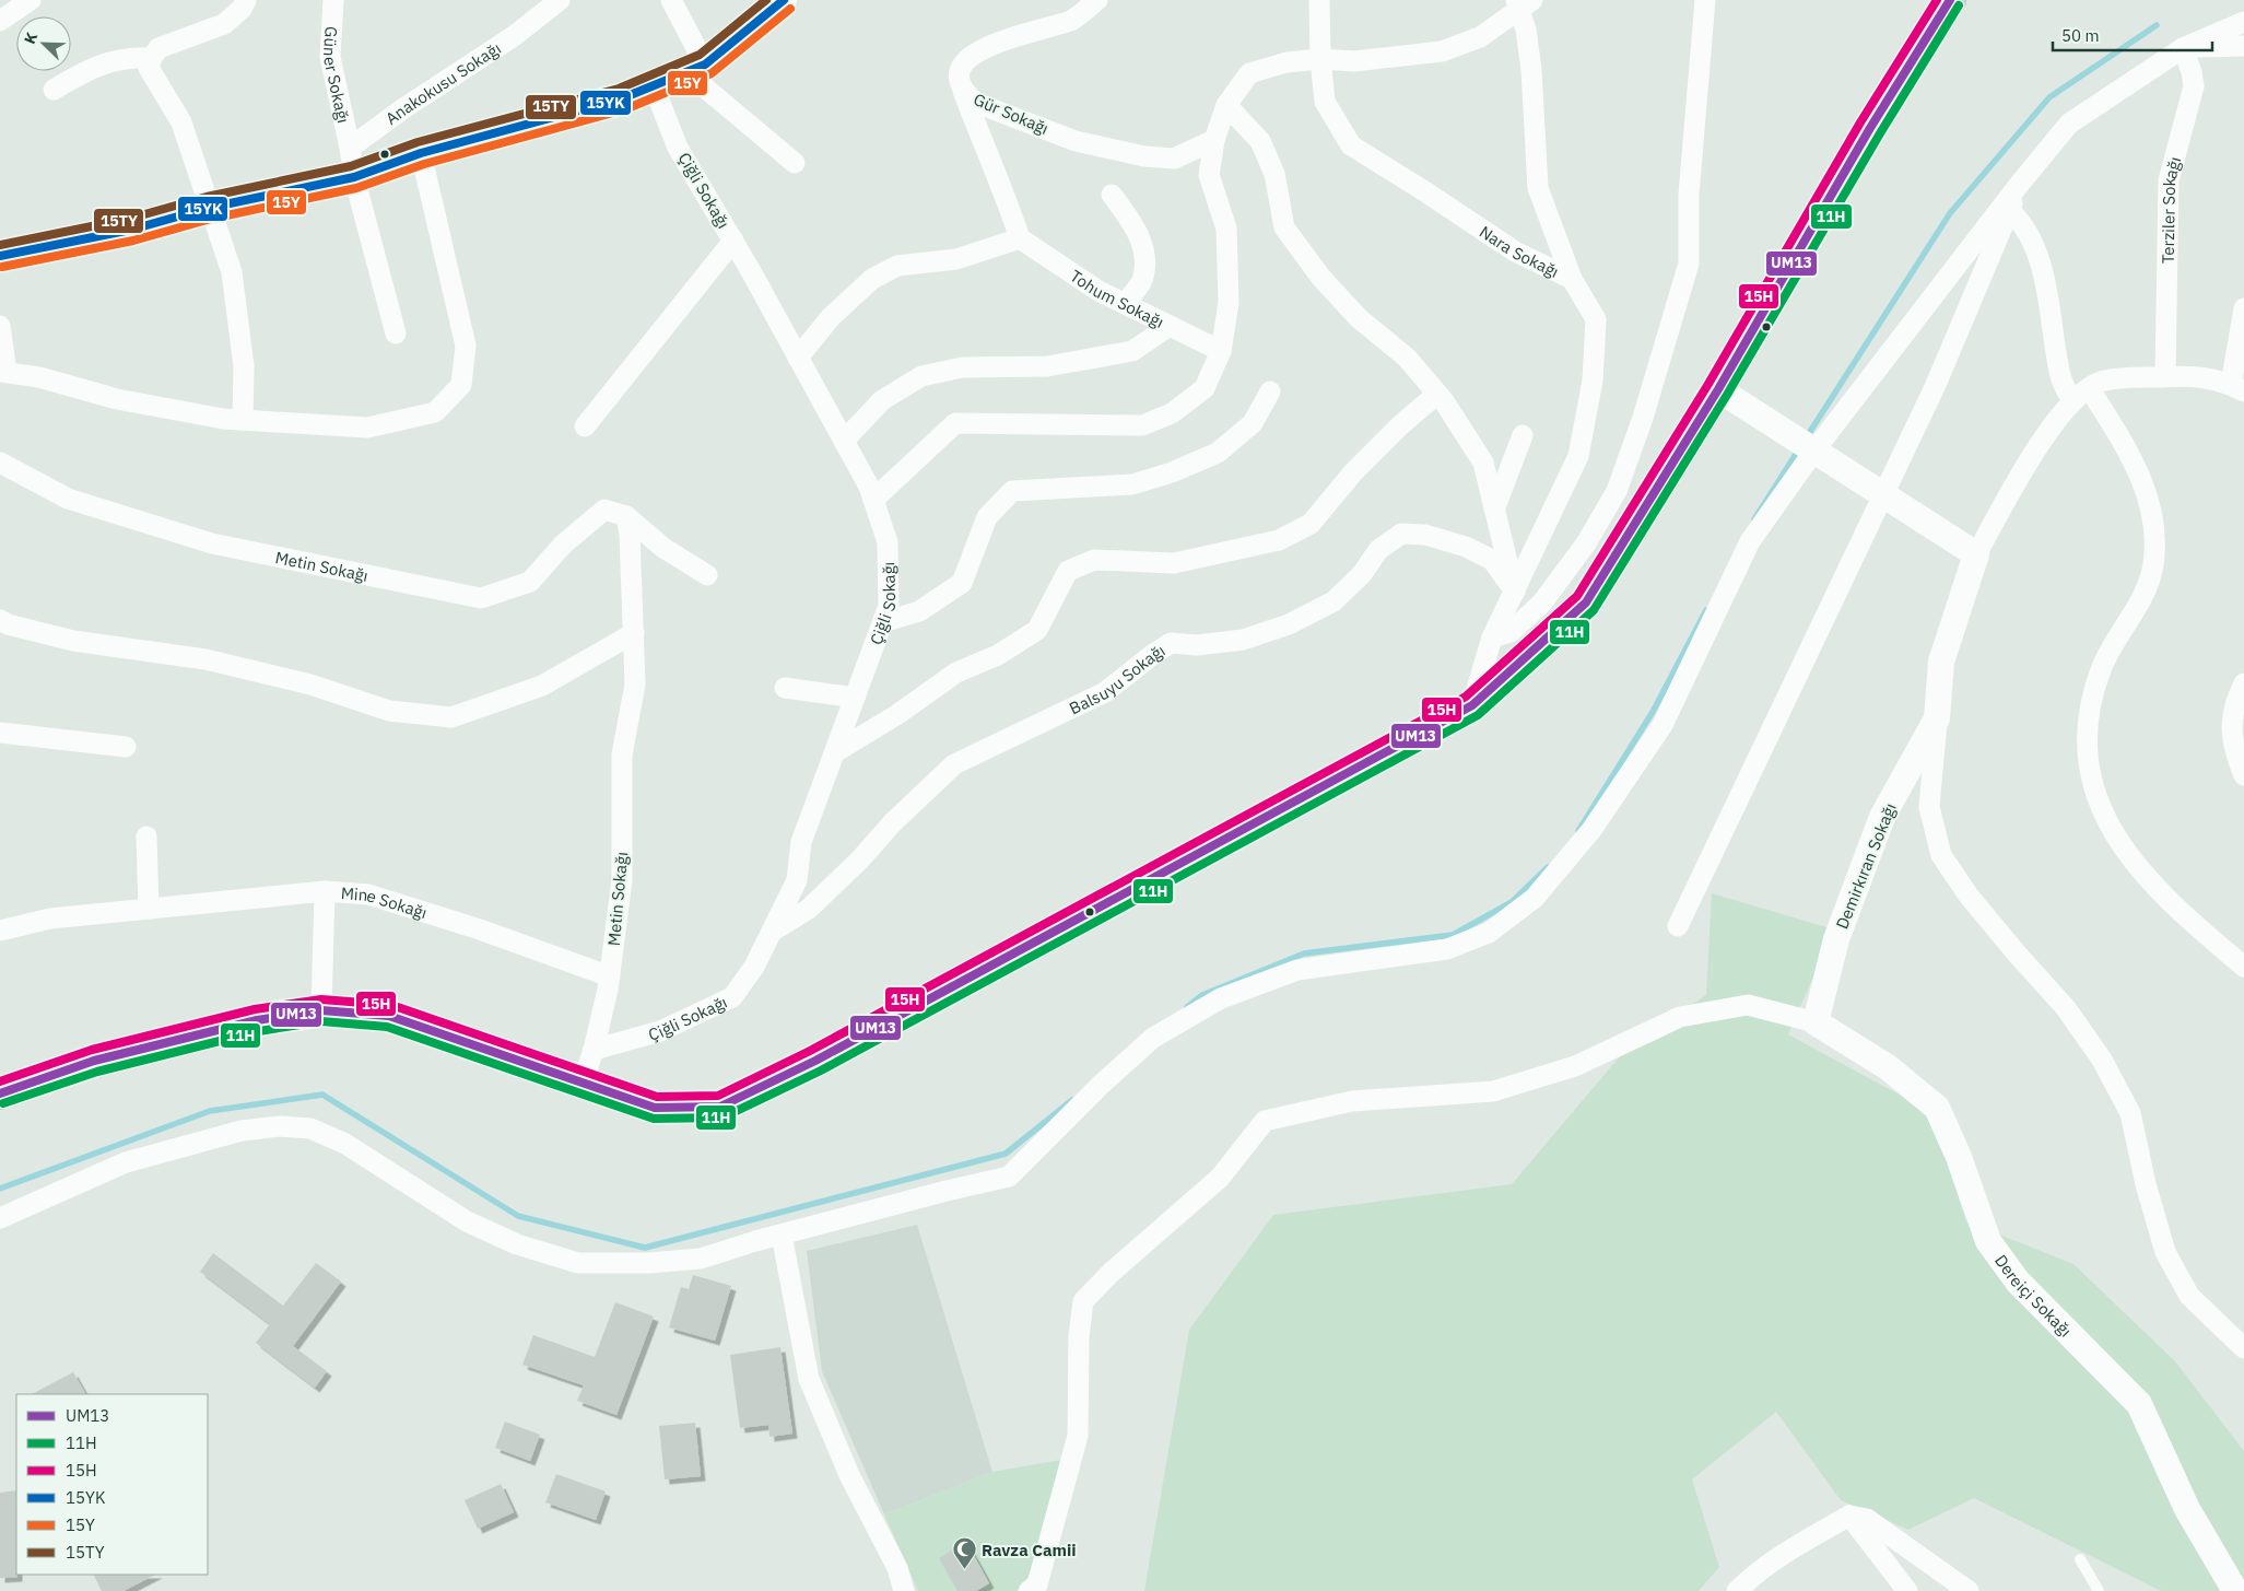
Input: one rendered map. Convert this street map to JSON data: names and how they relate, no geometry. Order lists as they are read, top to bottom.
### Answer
{
  "streets": {
    "street": [
      "Güner Sokağı",
      "Anakokusu Sokağı",
      "Gür Sokağı",
      "Çiğli Sokağı",
      "Terziler Sokağı",
      "Nara Sokağı",
      "Tohum Sokağı",
      "Metin Sokağı",
      "Balsuyu Sokağı",
      "Demirkıran Sokağı",
      "Mine Sokağı",
      "Dereiçi Sokağı"
    ]
  },
  "crossings": [
    ["Güner Sokağı", "Anakokusu Sokağı"],
    ["Çiğli Sokağı", "Metin Sokağı"],
    ["Çiğli Sokağı", "Balsuyu Sokağı"],
    ["Nara Sokağı", "Balsuyu Sokağı"],
    ["Metin Sokağı", "Mine Sokağı"],
    ["Demirkıran Sokağı", "Dereiçi Sokağı"]
  ],
  "places": {
    "mosque": ["Ravza Camii"]
  },
  "lines": [
    "transit line UM13",
    "transit line 15H",
    "transit line 15YK",
    "transit line 15TY",
    "transit line 11H",
    "transit line 15Y"
  ],
  "legend": [
    "UM13",
    "11H",
    "15H",
    "15YK",
    "15Y",
    "15TY"
  ],
  "scale_bar": "50 m",
  "north": "top left"
}
